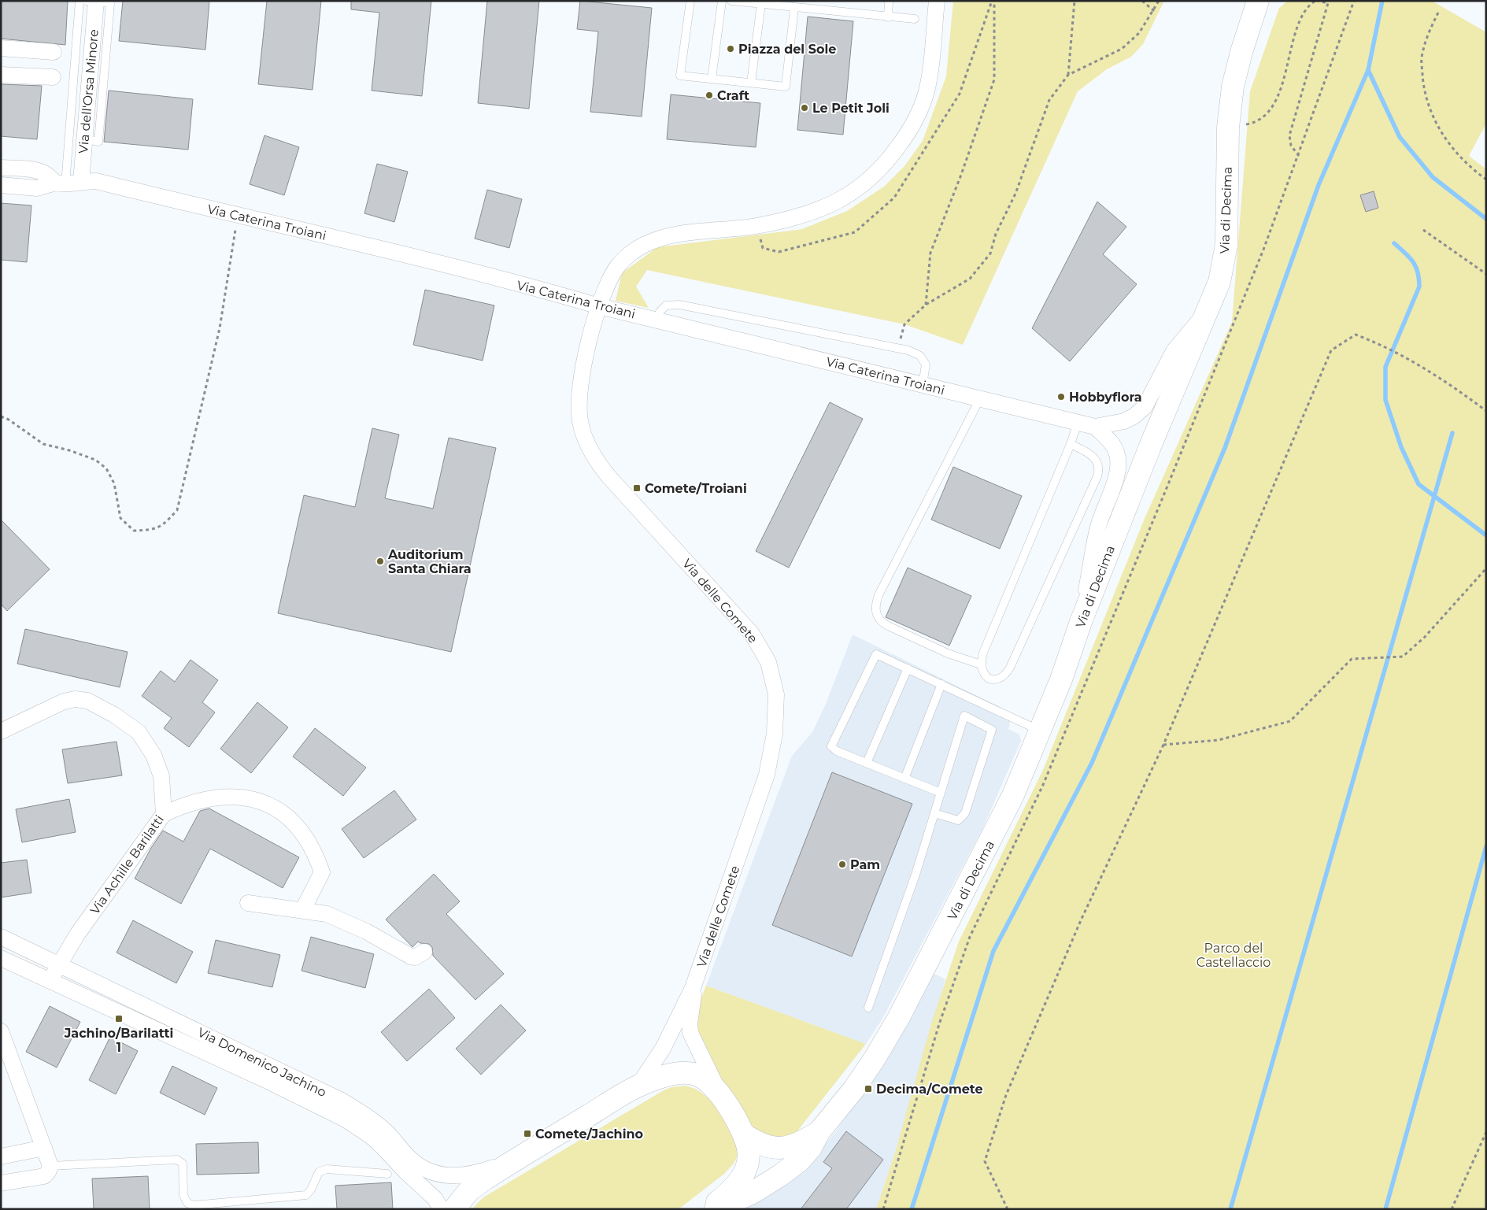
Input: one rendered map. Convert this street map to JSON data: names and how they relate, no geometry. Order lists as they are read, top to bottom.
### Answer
{
  "streets": {
    "street": [
      "Via dell'Orsa Minore",
      "Via di Decima",
      "Via Caterina Troiani",
      "Via delle Comete",
      "Via Achille Barilatti",
      "Via Domenico Jachino"
    ]
  },
  "crossings": [
    ["Via dell'Orsa Minore", "Via Caterina Troiani"],
    ["Via di Decima", "Via Caterina Troiani"],
    ["Via Caterina Troiani", "Via delle Comete"],
    ["Via delle Comete", "Via Domenico Jachino"],
    ["Via Achille Barilatti", "Via Domenico Jachino"]
  ],
  "parks": ["Parco del Castellaccio"],
  "places": {
    "other": [
      "Piazza del Sole",
      "Craft",
      "Le Petit Joli",
      "Hobbyflora",
      "Auditorium Santa Chiara",
      "Pam"
    ],
    "transit": [
      "Comete/Troiani",
      "Jachino/Barilatti 1",
      "Decima/Comete",
      "Comete/Jachino"
    ]
  }
}
